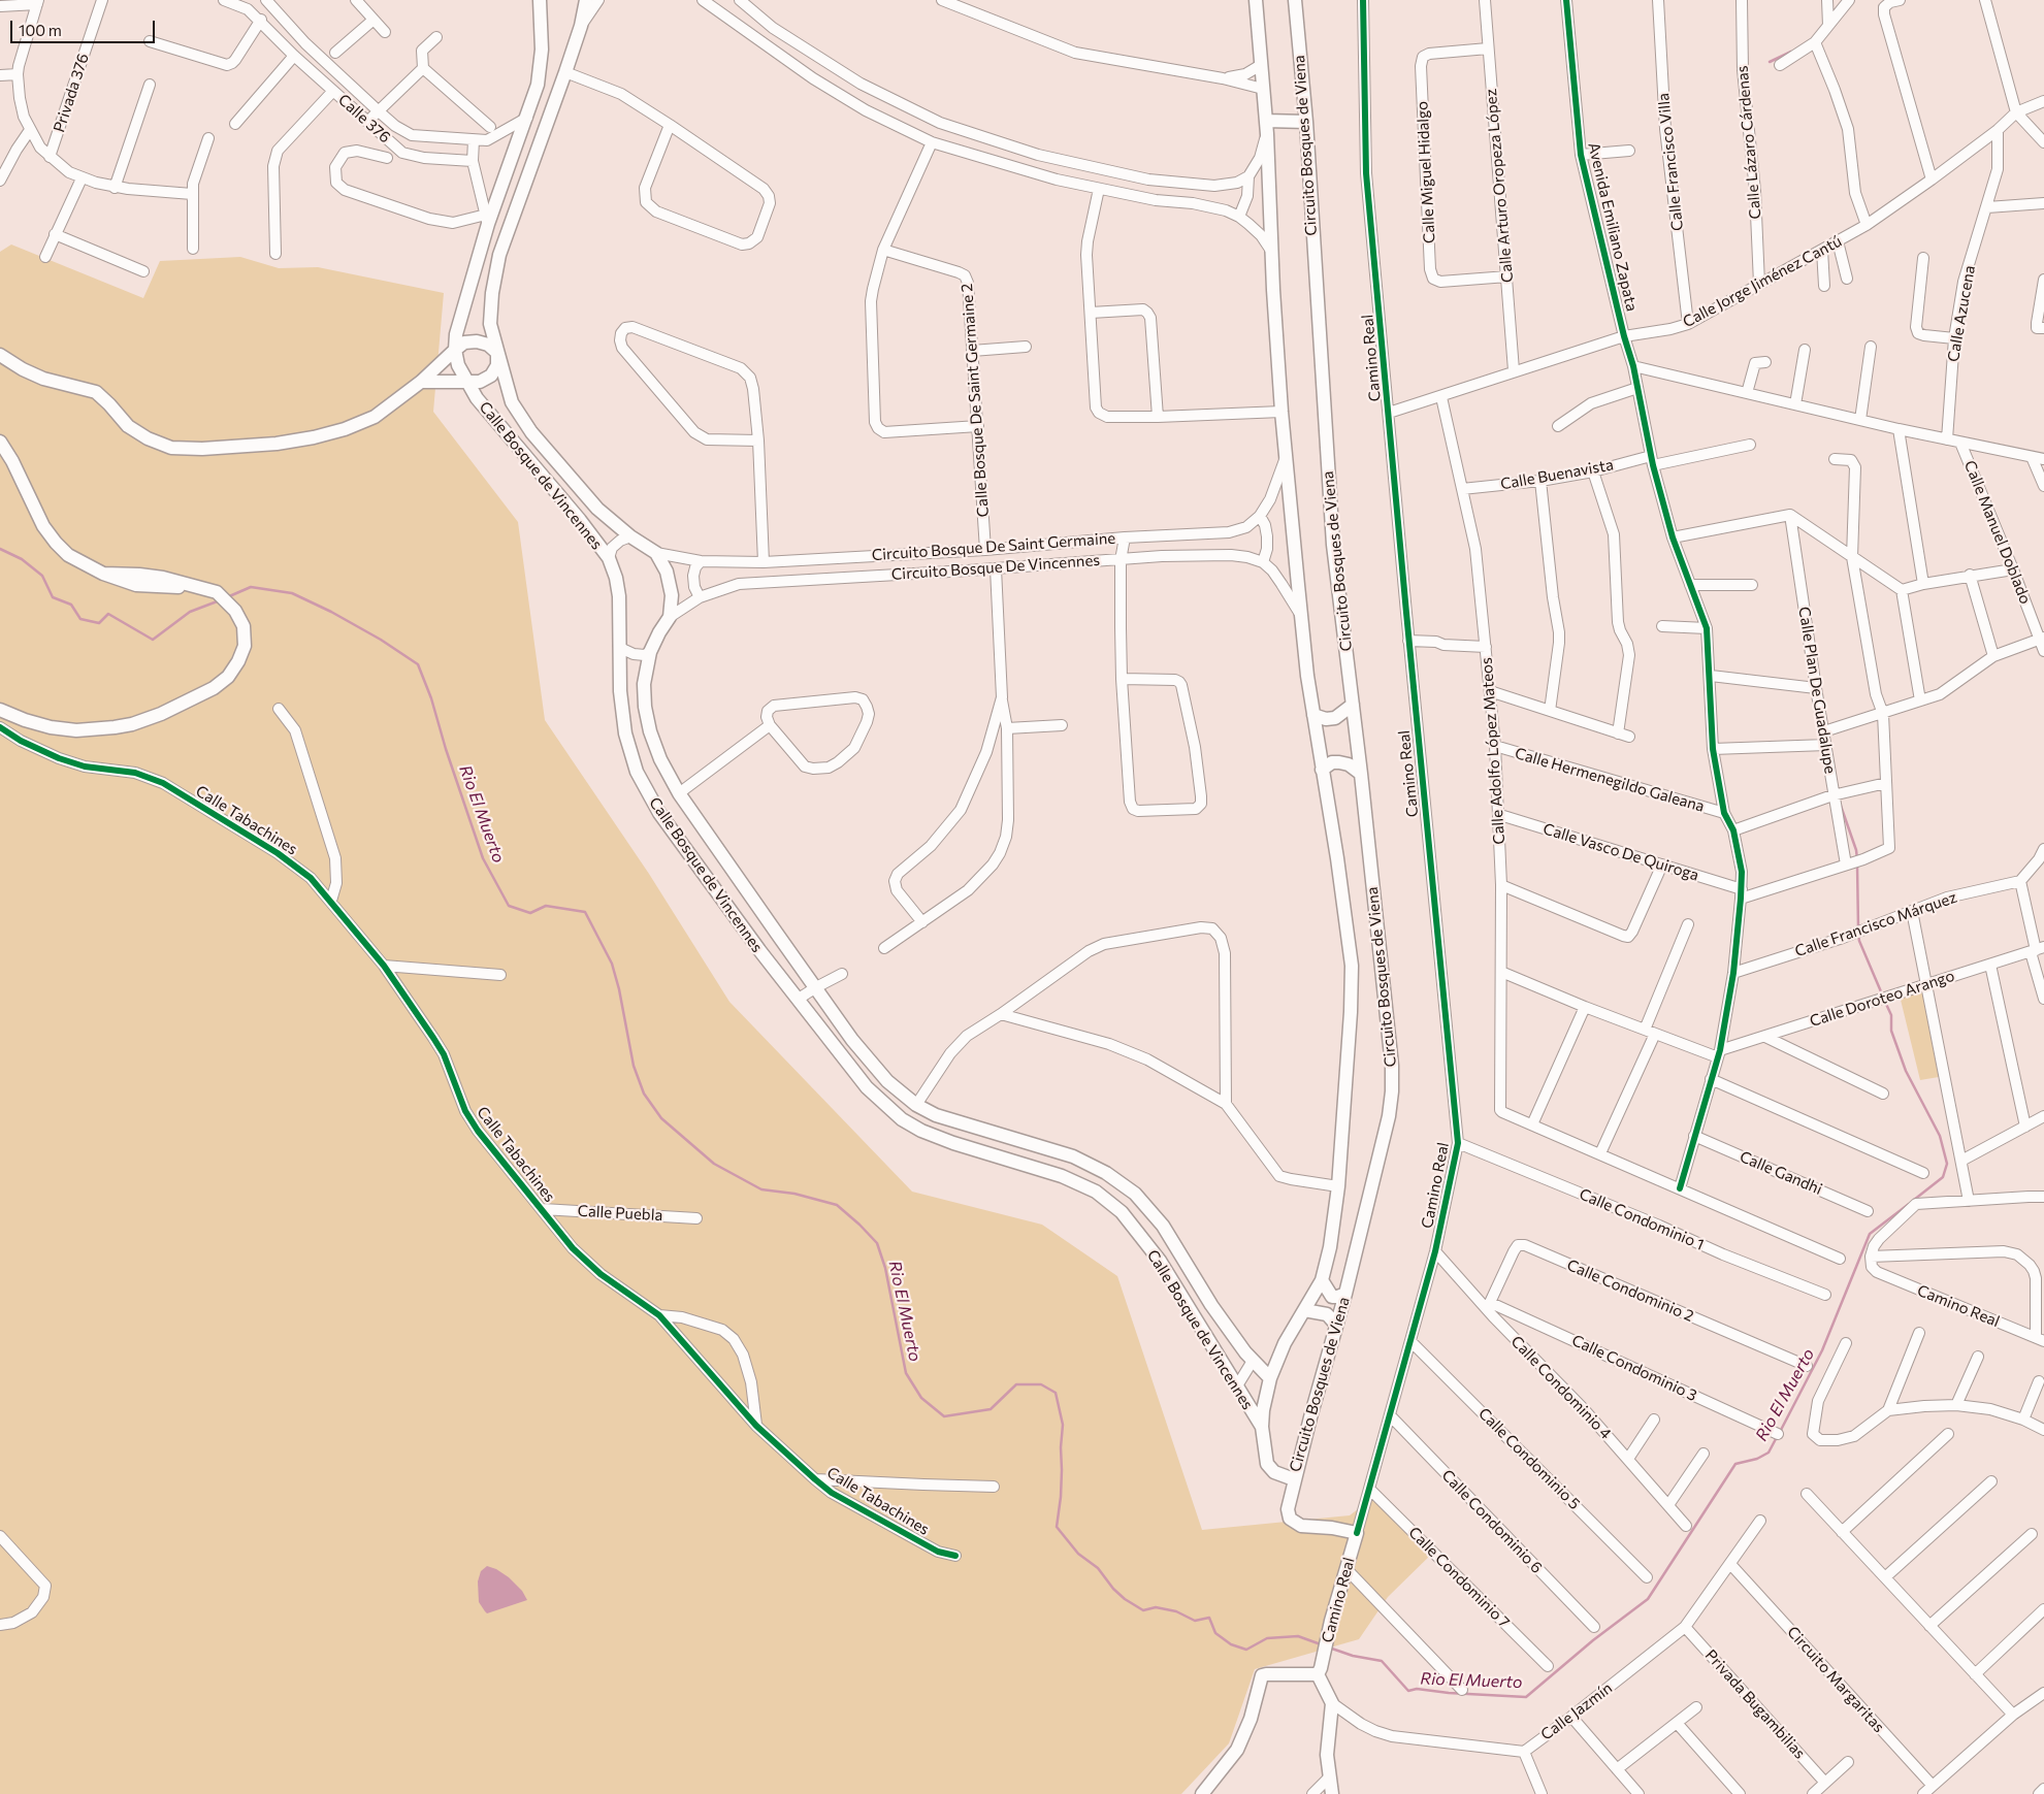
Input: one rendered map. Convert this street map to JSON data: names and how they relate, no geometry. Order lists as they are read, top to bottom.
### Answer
{
  "streets": {
    "main road": ["Circuito Bosques de Viena", "Camino Real", "Calle Bosque de Vincennes"],
    "street": [
      "Privada 376",
      "Calle 376",
      "Calle Lázaro Cárdenas",
      "Calle Francisco Villa",
      "Calle Miguel Hidalgo",
      "Calle Arturo Oropeza López",
      "Avenida Emiliano Zapata",
      "Calle Jorge Jiménez Cantú",
      "Calle Azucena",
      "Calle Bosque De Saint Germaine 2",
      "Calle Buenavista",
      "Calle Manuel Doblado",
      "Circuito Bosque De Saint Germaine",
      "Circuito Bosque De Vincennes",
      "Calle Plan De Guadalupe",
      "Calle Adolfo López Mateos",
      "Calle Hermenegildo Galeana",
      "Calle Tabachines",
      "Calle Vasco De Quiroga",
      "Calle Francisco Márquez",
      "Calle Doroteo Arango",
      "Calle Gandhi",
      "Calle Puebla",
      "Calle Condominio 1",
      "Calle Condominio 2",
      "Calle Condominio 3",
      "Calle Condominio 4",
      "Calle Condominio 5",
      "Calle Condominio 6",
      "Calle Condominio 7",
      "Circuito Margaritas",
      "Privada Bugambilias",
      "Calle Jazmín"
    ]
  },
  "crossings": [
    ["Calle 376", "Calle Bosque de Vincennes"],
    ["Calle Lázaro Cárdenas", "Calle Jorge Jiménez Cantú"],
    ["Circuito Bosques de Viena", "Calle Bosque de Vincennes"],
    ["Circuito Bosques de Viena", "Circuito Bosque De Saint Germaine"],
    ["Calle Francisco Villa", "Calle Jorge Jiménez Cantú"],
    ["Calle Miguel Hidalgo", "Calle Arturo Oropeza López"],
    ["Calle Arturo Oropeza López", "Calle Jorge Jiménez Cantú"],
    ["Avenida Emiliano Zapata", "Calle Jorge Jiménez Cantú"],
    ["Avenida Emiliano Zapata", "Calle Buenavista"],
    ["Avenida Emiliano Zapata", "Calle Hermenegildo Galeana"],
    ["Avenida Emiliano Zapata", "Calle Vasco De Quiroga"],
    ["Avenida Emiliano Zapata", "Calle Francisco Márquez"],
    ["Avenida Emiliano Zapata", "Calle Doroteo Arango"],
    ["Avenida Emiliano Zapata", "Calle Gandhi"],
    ["Calle Jorge Jiménez Cantú", "Calle Azucena"],
    ["Calle Jorge Jiménez Cantú", "Camino Real"],
    ["Calle Jorge Jiménez Cantú", "Calle Adolfo López Mateos"],
    ["Camino Real", "Calle Condominio 1"],
    ["Camino Real", "Calle Condominio 4"],
    ["Camino Real", "Calle Condominio 5"],
    ["Camino Real", "Calle Condominio 6"],
    ["Camino Real", "Calle Condominio 7"],
    ["Calle Bosque De Saint Germaine 2", "Circuito Bosque De Saint Germaine"],
    ["Calle Buenavista", "Calle Adolfo López Mateos"],
    ["Calle Bosque de Vincennes", "Circuito Bosque De Saint Germaine"],
    ["Calle Bosque de Vincennes", "Circuito Bosque De Vincennes"],
    ["Calle Adolfo López Mateos", "Calle Hermenegildo Galeana"],
    ["Calle Adolfo López Mateos", "Calle Vasco De Quiroga"],
    ["Calle Tabachines", "Calle Puebla"],
    ["Calle Condominio 2", "Calle Condominio 3"],
    ["Calle Condominio 2", "Calle Condominio 4"],
    ["Calle Condominio 3", "Calle Condominio 4"],
    ["Circuito Margaritas", "Calle Jazmín"],
    ["Privada Bugambilias", "Calle Jazmín"]
  ],
  "water": ["Rio El Muerto"],
  "scale_bar": "100 m"
}
